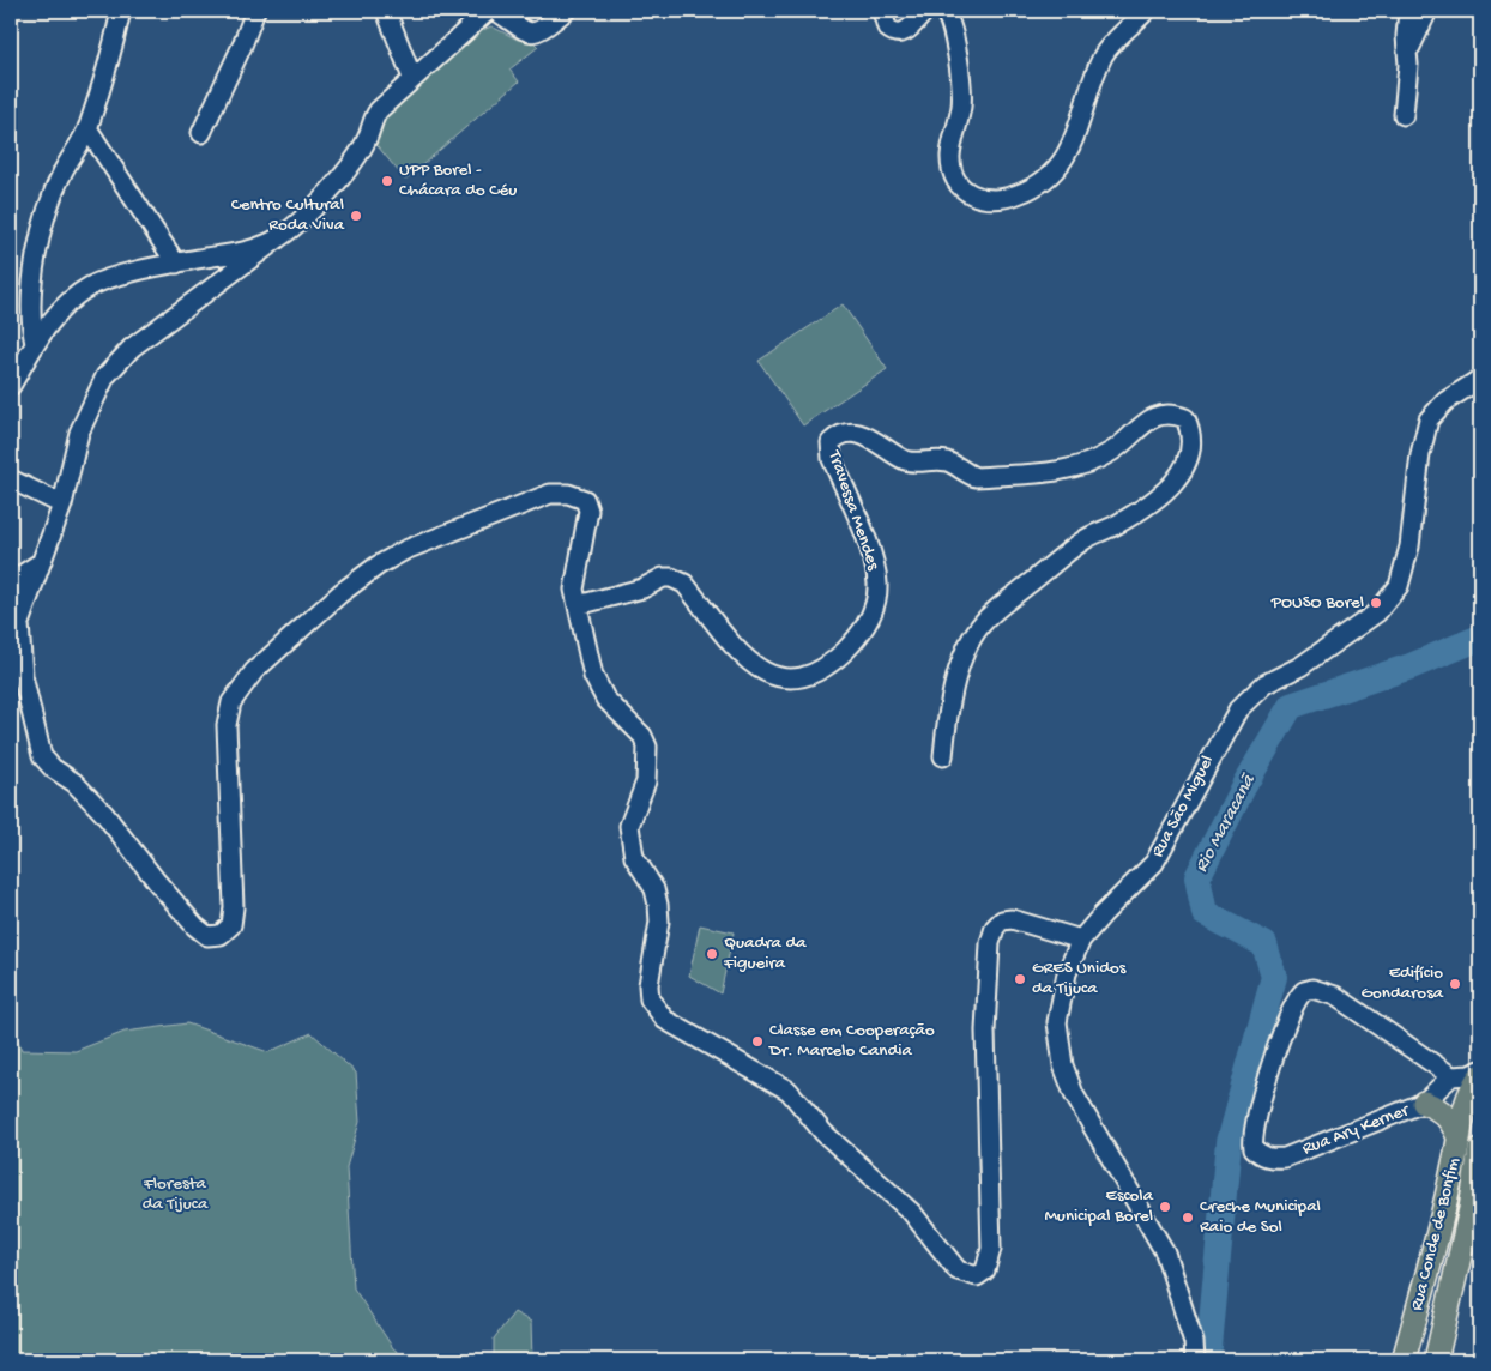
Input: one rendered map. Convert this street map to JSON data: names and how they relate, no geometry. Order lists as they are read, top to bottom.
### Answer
{
  "streets": {
    "main road": ["Rua Conde de Bonfim"],
    "street": ["Travessa Mendes", "Rua São Miguel", "Rua Ary Kerner"]
  },
  "water": ["Rio Maracanã"],
  "parks": ["Floresta da Tijuca"],
  "places": [
    "UPP Borel - Chácara do Céu",
    "Centro Cultural Roda Viva",
    "POUSO Borel",
    "Quadra da Figueira",
    "GRES Unidos da Tijuca",
    "Edifício Gondarosa",
    "Classe em Cooperação Dr. Marcelo Candia",
    "Escola Municipal Borel",
    "Creche Municipal Raio de Sol"
  ]
}
